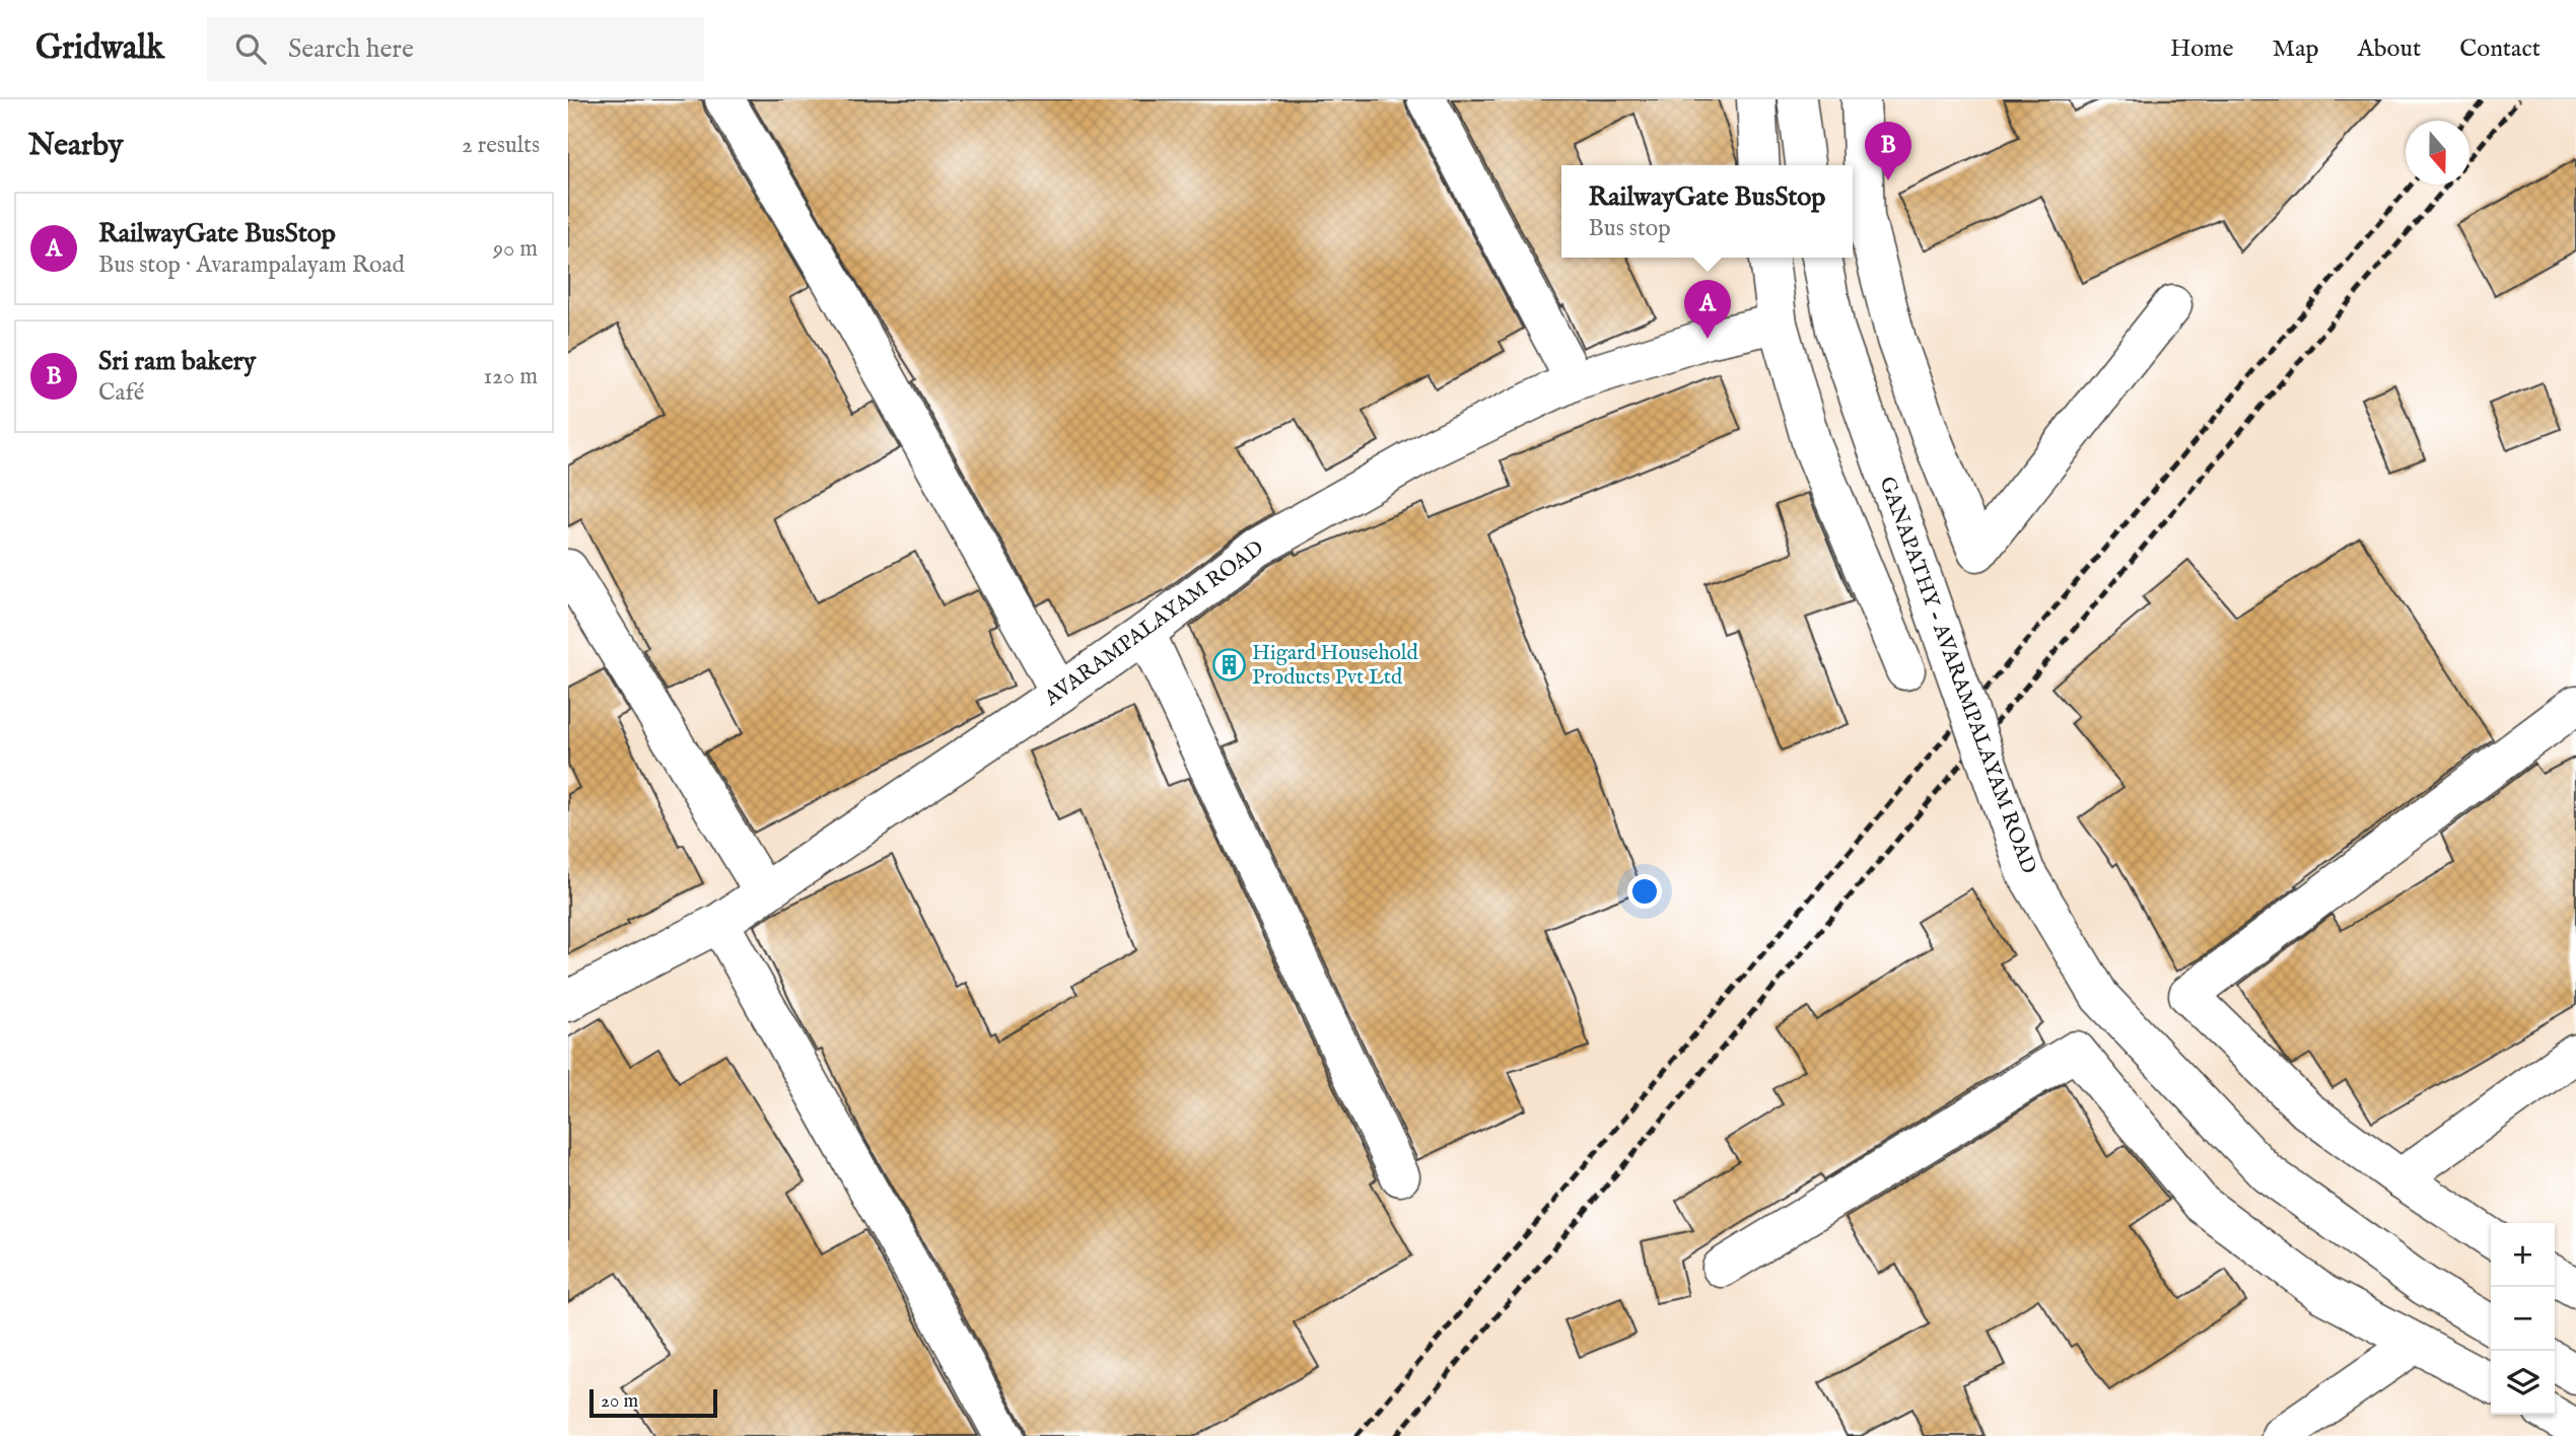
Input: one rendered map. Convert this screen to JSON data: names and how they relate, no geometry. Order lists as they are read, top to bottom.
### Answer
{
  "streets": {
    "street": ["AVARAMPALAYAM ROAD", "GANAPATHY - AVARAMPALAYAM ROAD"]
  },
  "places": {
    "building": ["Higard Household Products Pvt Ltd"]
  },
  "scale_bar": "20 m",
  "north": "bottom",
  "page": {
    "header": "Gridwalk",
    "search": "Search here",
    "nav": [
      "Home",
      "Map",
      "About",
      "Contact"
    ],
    "heading": ["Nearby", "2 results"],
    "pins": ["B", "A"],
    "popup": ["RailwayGate BusStop", "Bus stop"],
    "list": [
      {
        "mark": "A",
        "name": "RailwayGate BusStop",
        "note": "Bus stop · Avarampalayam Road",
        "value": "90 m"
      },
      {
        "mark": "B",
        "name": "Sri ram bakery",
        "note": "Café",
        "value": "120 m"
      }
    ],
    "map_buttons": ["+", "−"],
    "scale": "20 m"
  }
}
